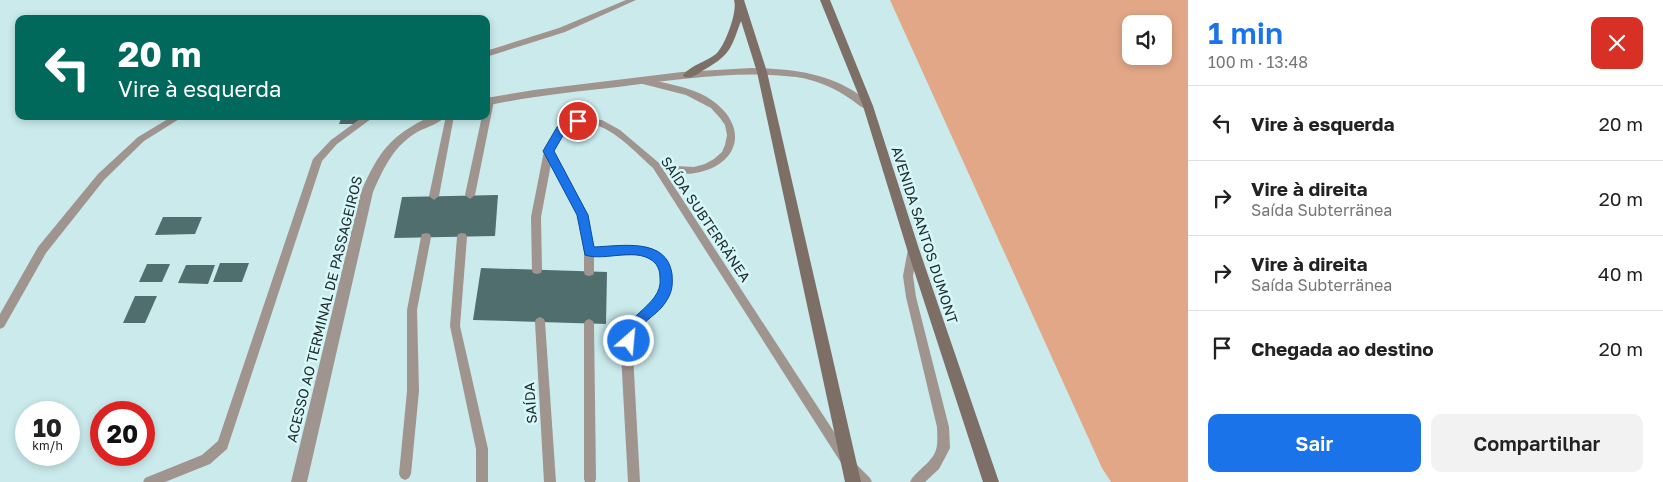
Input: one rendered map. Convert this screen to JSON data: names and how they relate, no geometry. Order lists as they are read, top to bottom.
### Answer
{
  "streets": {
    "main road": ["AVENIDA SANTOS DUMONT"],
    "street": ["ACESSO AO TERMINAL DE PASSAGEIROS"],
    "lane": ["SAÍDA SUBTERRÄNEA", "SAÍDA"]
  },
  "page": {
    "heading": ["1 min", "100 m · 13:48"],
    "turn": ["20 m", "Vire à esquerda"],
    "list": [
      {
        "name": "Vire à esquerda",
        "value": "20 m"
      },
      {
        "name": "Vire à direita",
        "note": "Saída Subterränea",
        "value": "20 m"
      },
      {
        "name": "Vire à direita",
        "note": "Saída Subterränea",
        "value": "40 m"
      },
      {
        "name": "Chegada ao destino",
        "value": "20 m"
      }
    ],
    "speed": "10 km/h",
    "limit": "20",
    "buttons": ["Sair", "Compartilhar"]
  }
}
